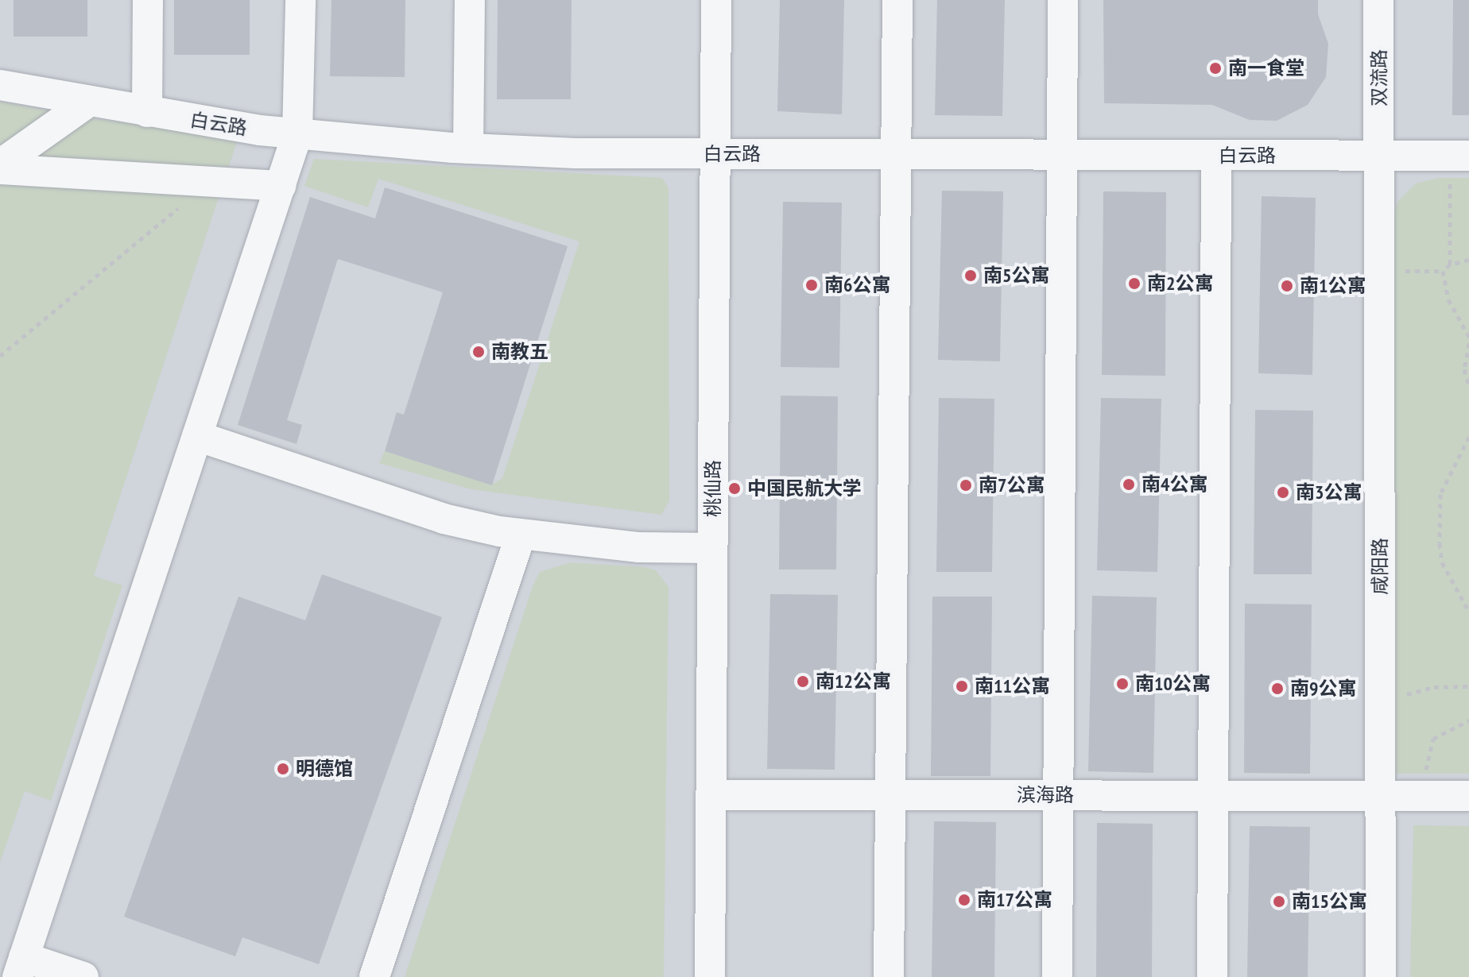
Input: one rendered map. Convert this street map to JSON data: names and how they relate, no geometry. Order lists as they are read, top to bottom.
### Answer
{
  "streets": {
    "street": [
      "双流路",
      "白云路",
      "桃仙路",
      "咸阳路",
      "滨海路"
    ]
  },
  "crossings": [
    ["双流路", "白云路"],
    ["双流路", "咸阳路"],
    ["白云路", "桃仙路"],
    ["白云路", "咸阳路"],
    ["桃仙路", "滨海路"],
    ["咸阳路", "滨海路"]
  ],
  "places": [
    "南一食堂",
    "南5公寓",
    "南2公寓",
    "南6公寓",
    "南1公寓",
    "南教五",
    "南4公寓",
    "南7公寓",
    "中国民航大学",
    "南3公寓",
    "南12公寓",
    "南10公寓",
    "南11公寓",
    "南9公寓",
    "明德馆",
    "南17公寓",
    "南15公寓"
  ]
}
